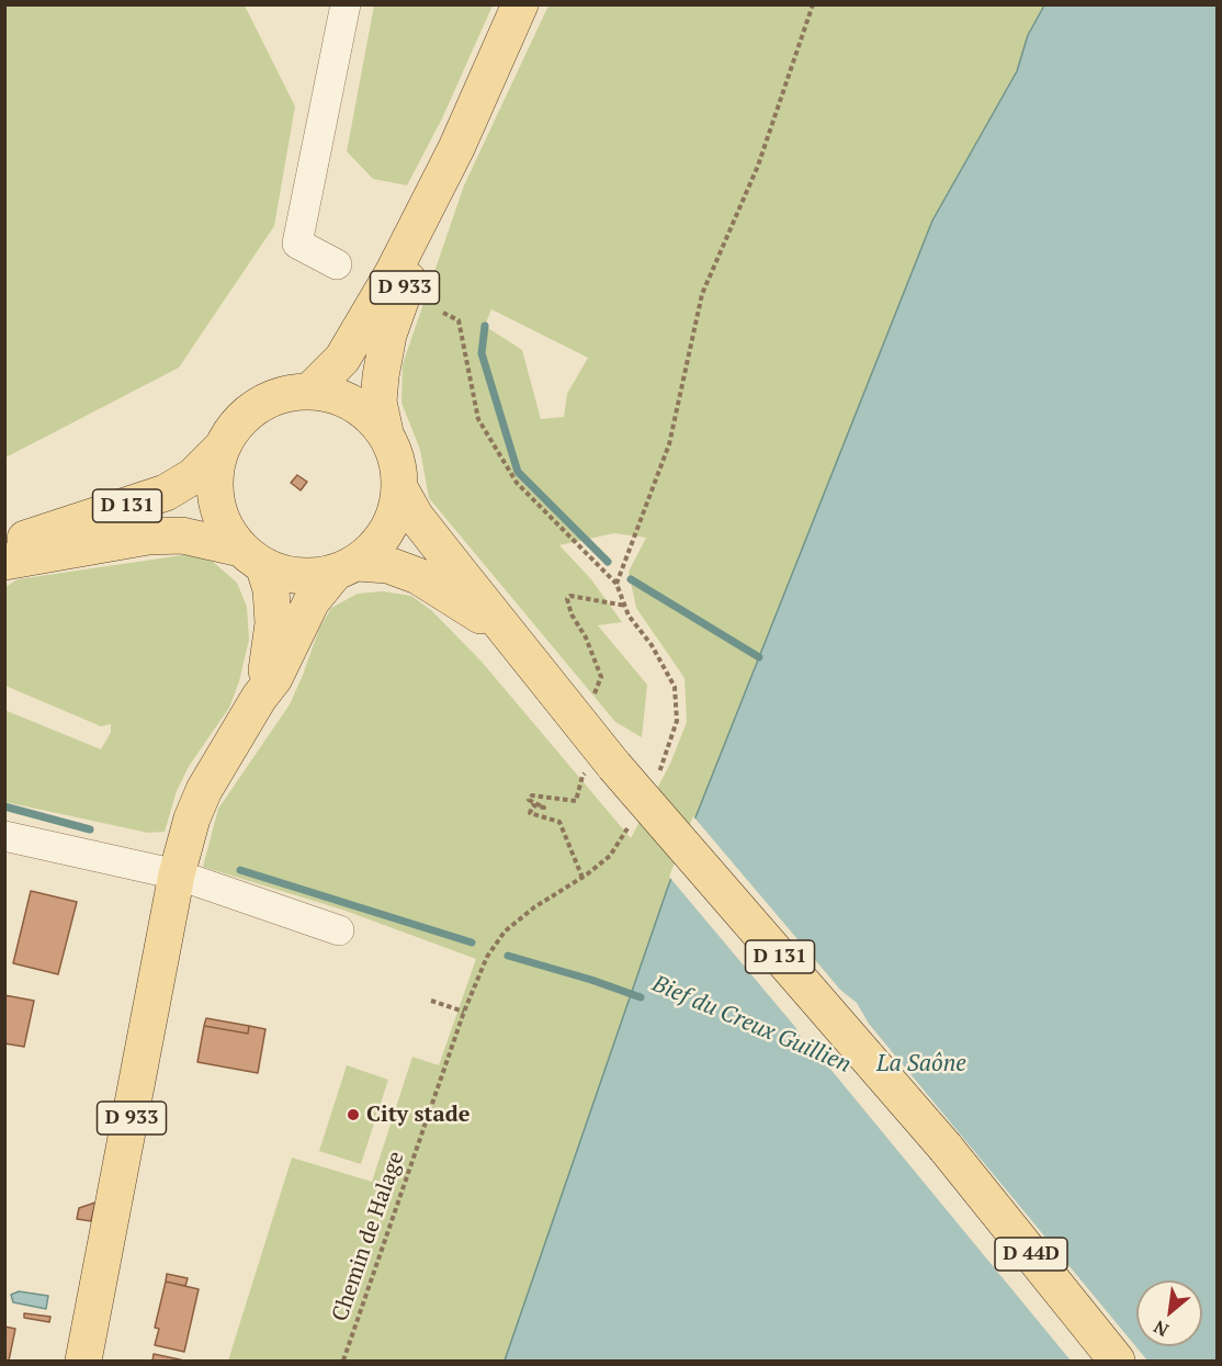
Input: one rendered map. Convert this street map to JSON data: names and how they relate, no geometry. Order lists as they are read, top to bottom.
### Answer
{
  "streets": {
    "main road": ["D 933", "D 131", "D 44D"],
    "path": ["Chemin de Halage"]
  },
  "crossings": [
    ["D 933", "D 131"],
    ["D 131", "D 44D"]
  ],
  "water": ["Bief du Creux Guillien", "La Saône"],
  "places": ["City stade"],
  "north": "bottom left"
}
